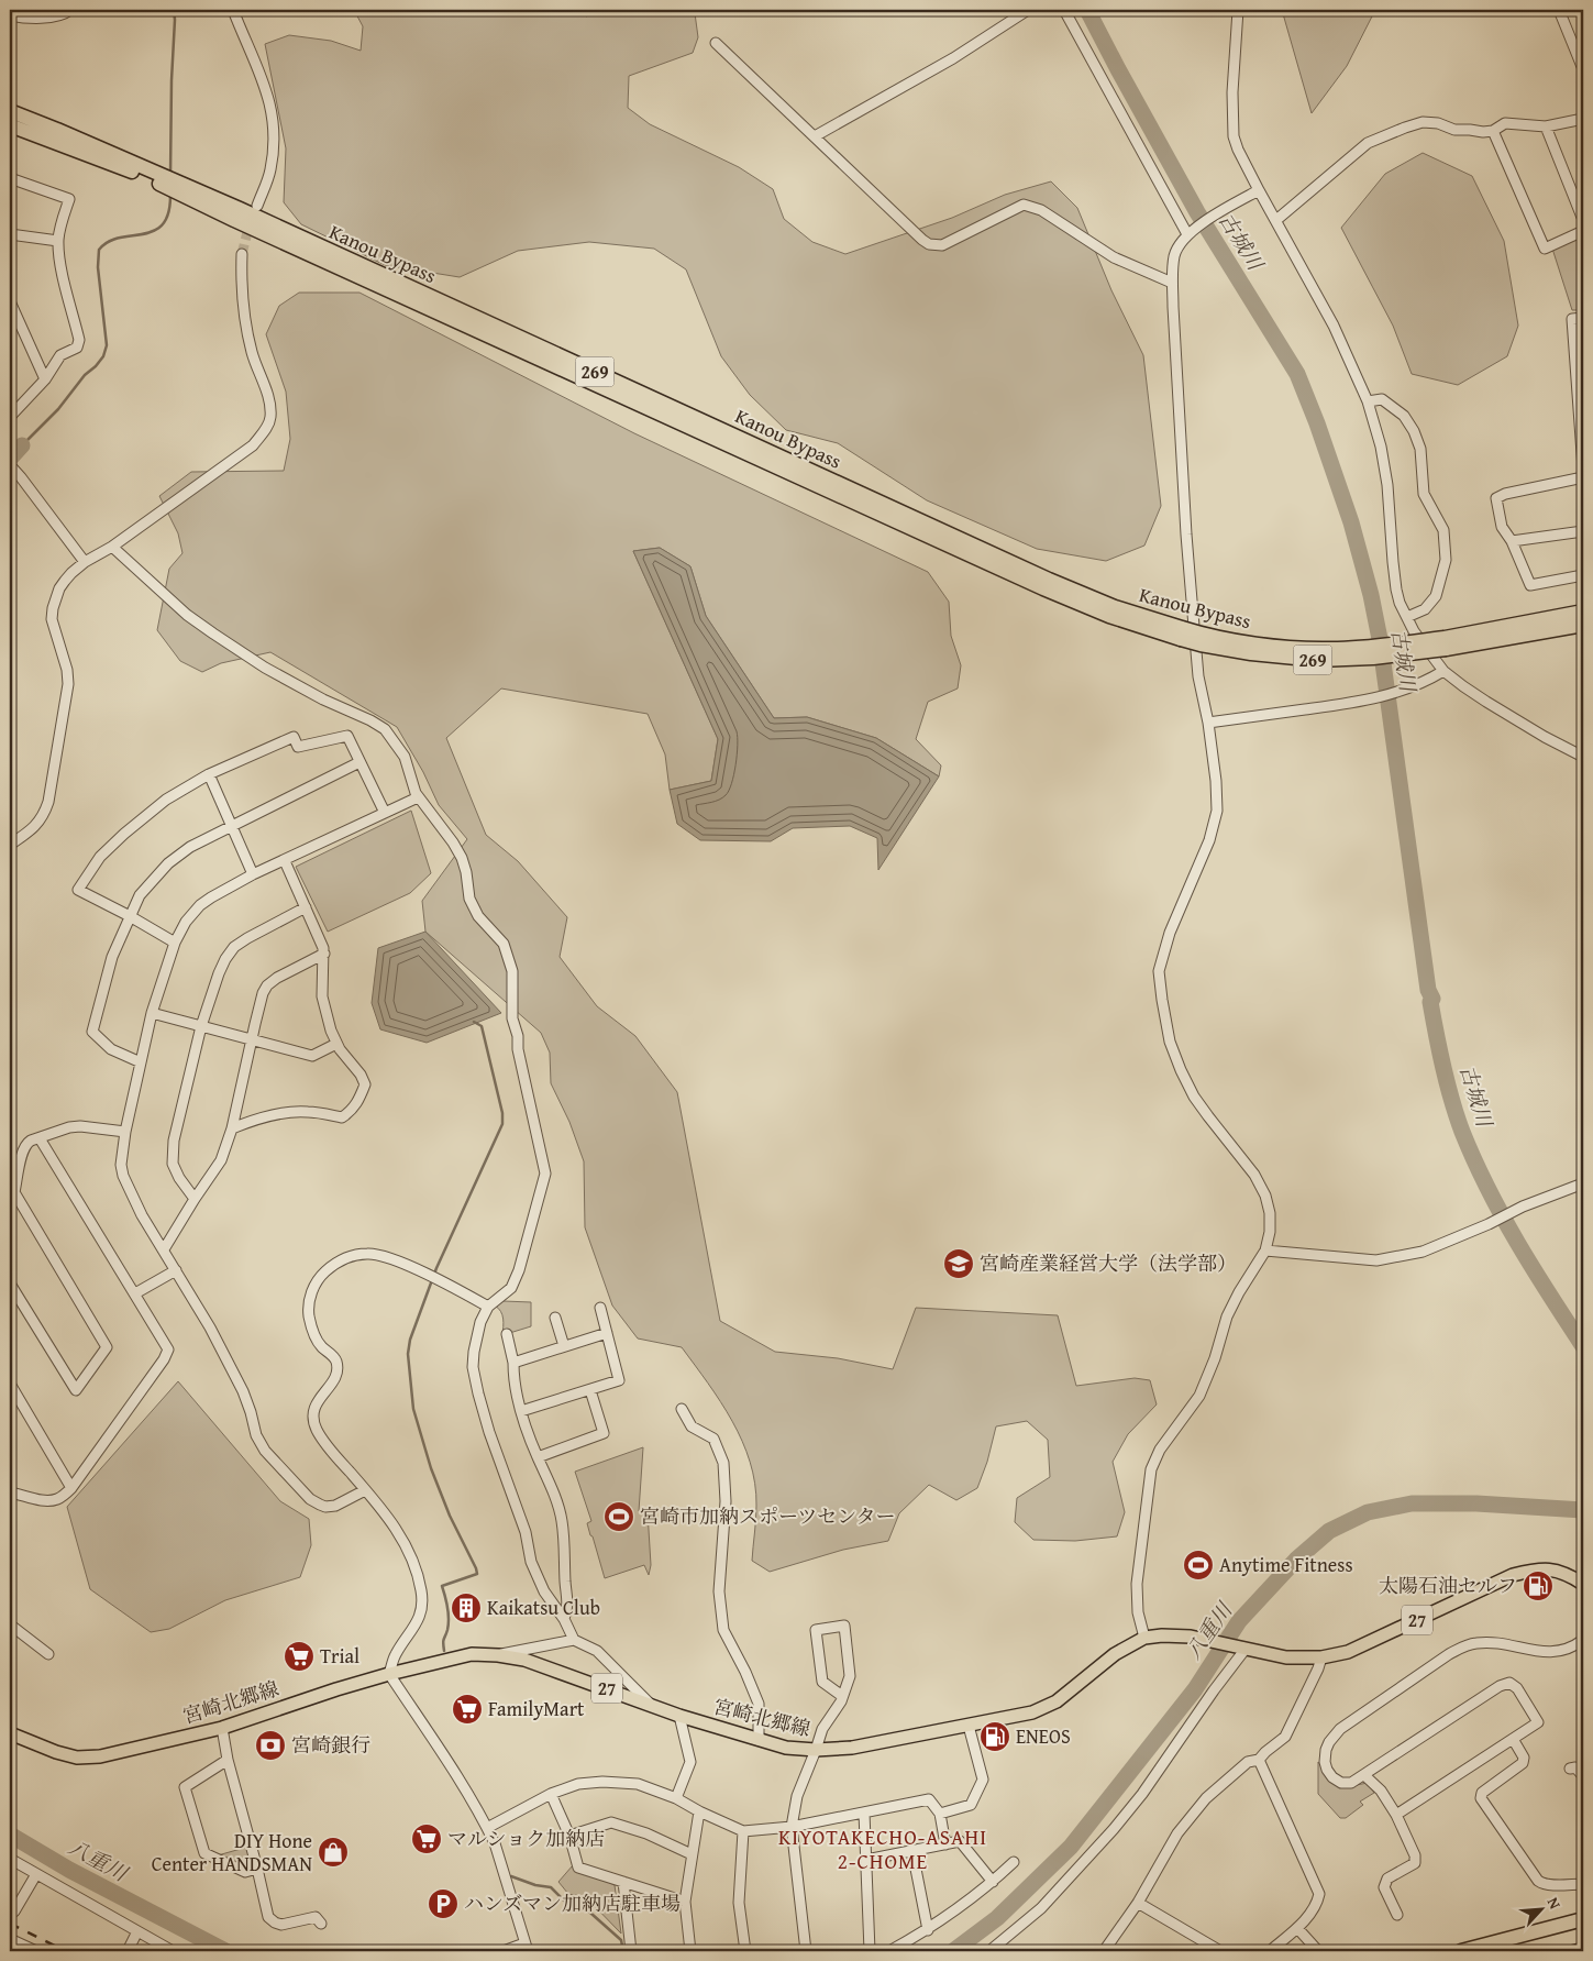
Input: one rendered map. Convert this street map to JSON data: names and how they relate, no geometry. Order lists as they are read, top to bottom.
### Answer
{
  "streets": {
    "highway": ["Kanou Bypass", "269"],
    "main road": ["27", "宮崎北郷線"]
  },
  "districts": ["KIYOTAKECHO-ASAHI 2-CHOME"],
  "water": ["古城川", "八重川"],
  "places": {
    "school or university": ["宮崎産業経営大学（法学部）"],
    "sports": ["宮崎市加納スポーツセンター", "Anytime Fitness"],
    "fuel station": ["太陽石油セルフ", "ENEOS"],
    "building": ["Kaikatsu Club"],
    "supermarket": ["Trial", "FamilyMart", "マルショク加納店"],
    "bank": ["宮崎銀行"],
    "shop": ["DIY Hone Center HANDSMAN"],
    "parking": ["ハンズマン加納店駐車場"]
  },
  "north": "top right"
}
